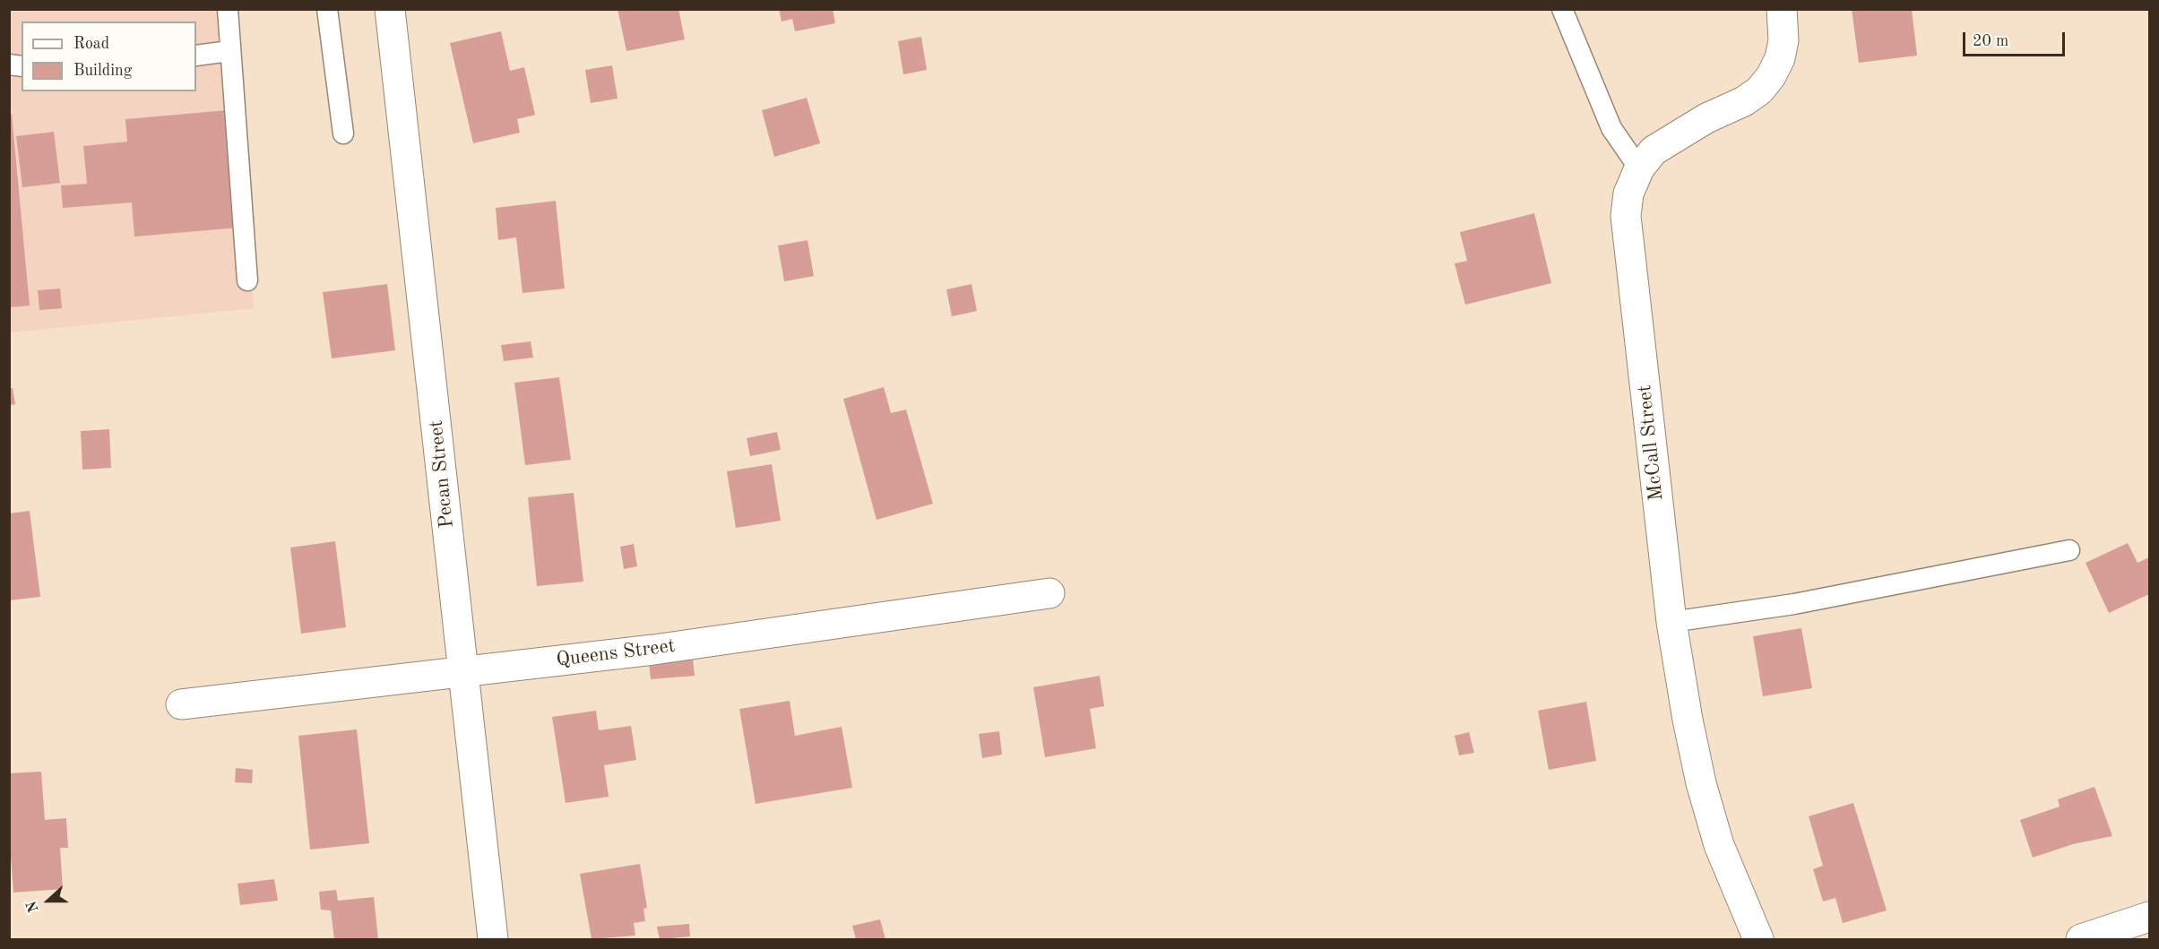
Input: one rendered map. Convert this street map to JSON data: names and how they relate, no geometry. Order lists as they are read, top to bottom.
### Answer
{
  "streets": {
    "street": ["McCall Street", "Pecan Street", "Queens Street"]
  },
  "crossings": [
    ["Pecan Street", "Queens Street"]
  ],
  "legend": ["Road", "Building"],
  "scale_bar": "20 m",
  "north": "left"
}
